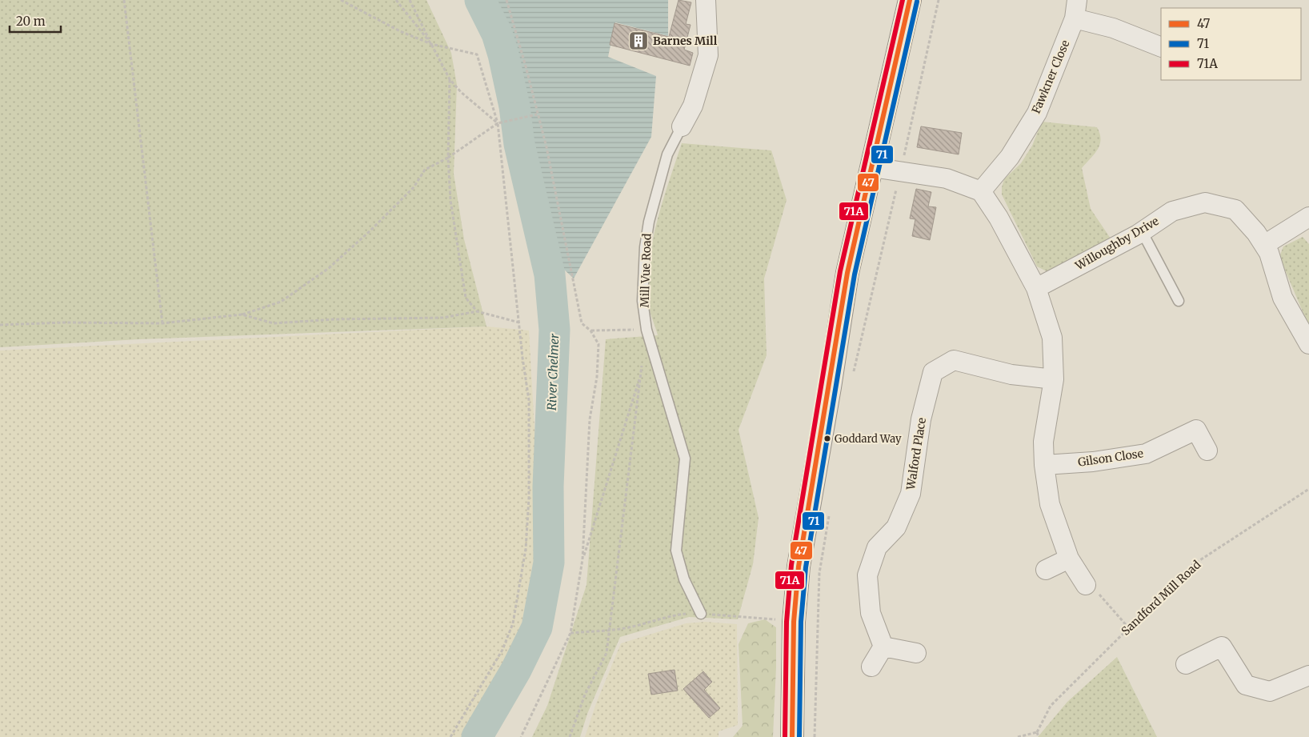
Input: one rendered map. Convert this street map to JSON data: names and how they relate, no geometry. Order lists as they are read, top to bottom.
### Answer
{
  "streets": {
    "street": [
      "Fawkner Close",
      "Willoughby Drive",
      "Mill Vue Road",
      "Walford Place",
      "Gilson Close"
    ],
    "path": ["Sandford Mill Road"]
  },
  "water": ["River Chelmer"],
  "places": {
    "building": ["Barnes Mill"],
    "other": ["Goddard Way"]
  },
  "lines": ["transit line 47", "transit line 71A", "transit line 71"],
  "legend": ["47", "71", "71A"],
  "scale_bar": "20 m"
}
